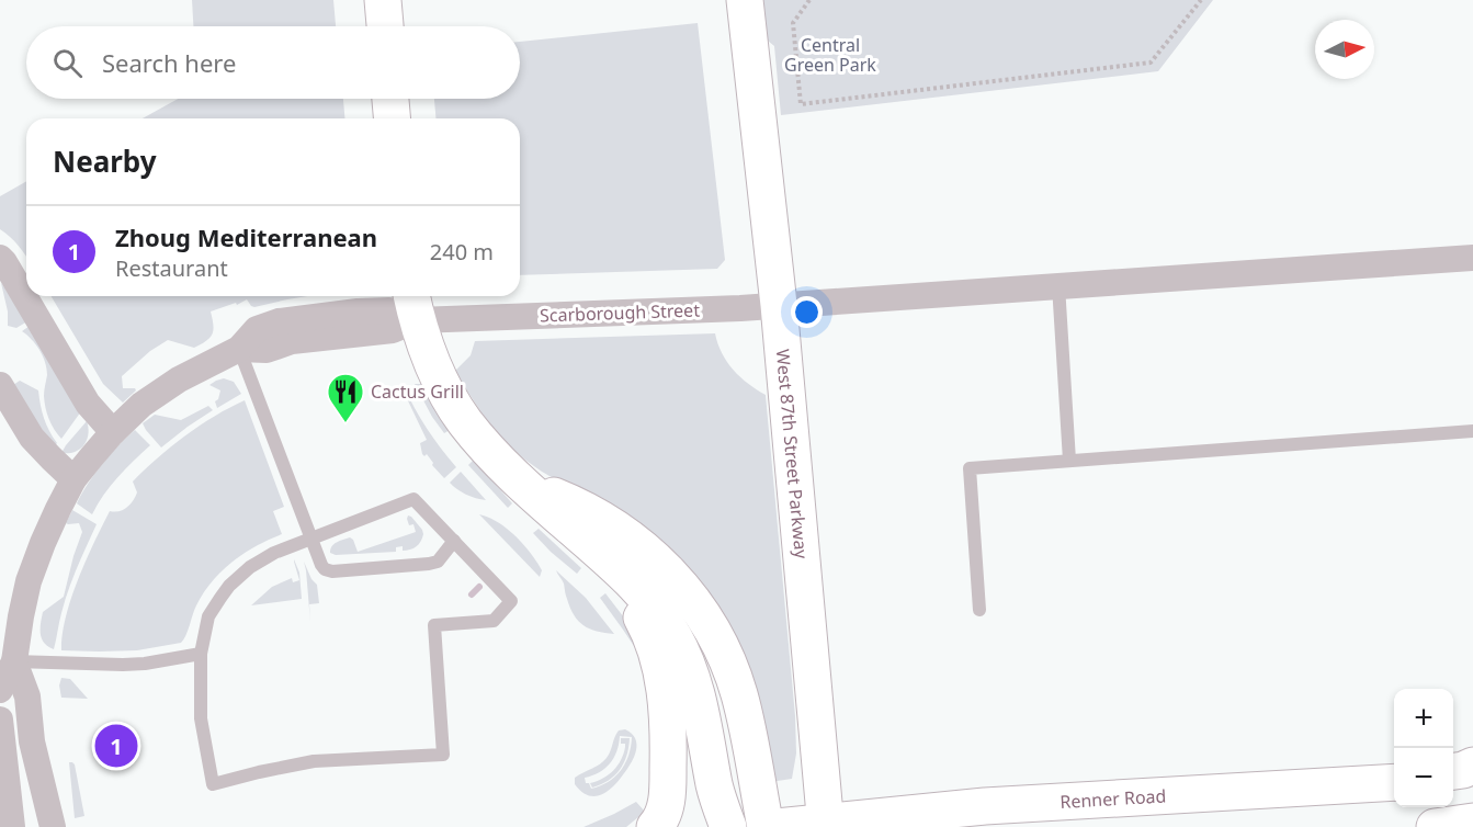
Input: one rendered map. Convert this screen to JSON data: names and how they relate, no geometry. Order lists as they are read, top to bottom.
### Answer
{
  "streets": {
    "main road": ["West 87th Street Parkway", "Renner Road"],
    "street": ["Scarborough Street"]
  },
  "crossings": [
    ["Scarborough Street", "West 87th Street Parkway"],
    ["West 87th Street Parkway", "Renner Road"]
  ],
  "parks": ["Central Green Park"],
  "places": {
    "restaurant": ["Cactus Grill"]
  },
  "north": "right",
  "page": {
    "search": "Search here",
    "heading": "Nearby",
    "list": [
      {
        "mark": "1",
        "name": "Zhoug Mediterranean",
        "note": "Restaurant",
        "value": "240 m"
      }
    ],
    "map_buttons": ["+", "−"],
    "pins": "1"
  }
}
